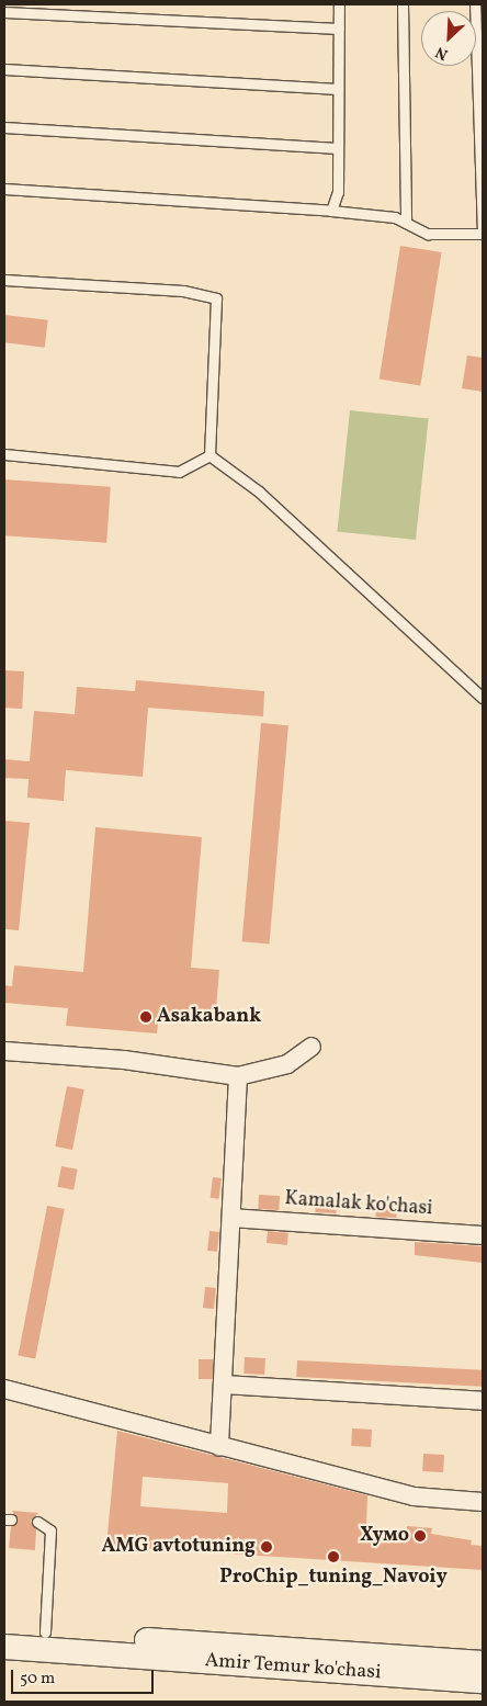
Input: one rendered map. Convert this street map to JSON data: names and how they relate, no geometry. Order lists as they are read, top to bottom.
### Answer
{
  "streets": {
    "street": ["Kamalak ko'chasi", "Amir Temur ko'chasi"]
  },
  "places": [
    "Asakabank",
    "Хумо",
    "AMG avtotuning",
    "ProChip_tuning_Navoiy"
  ],
  "scale_bar": "50 m",
  "north": "bottom left"
}
